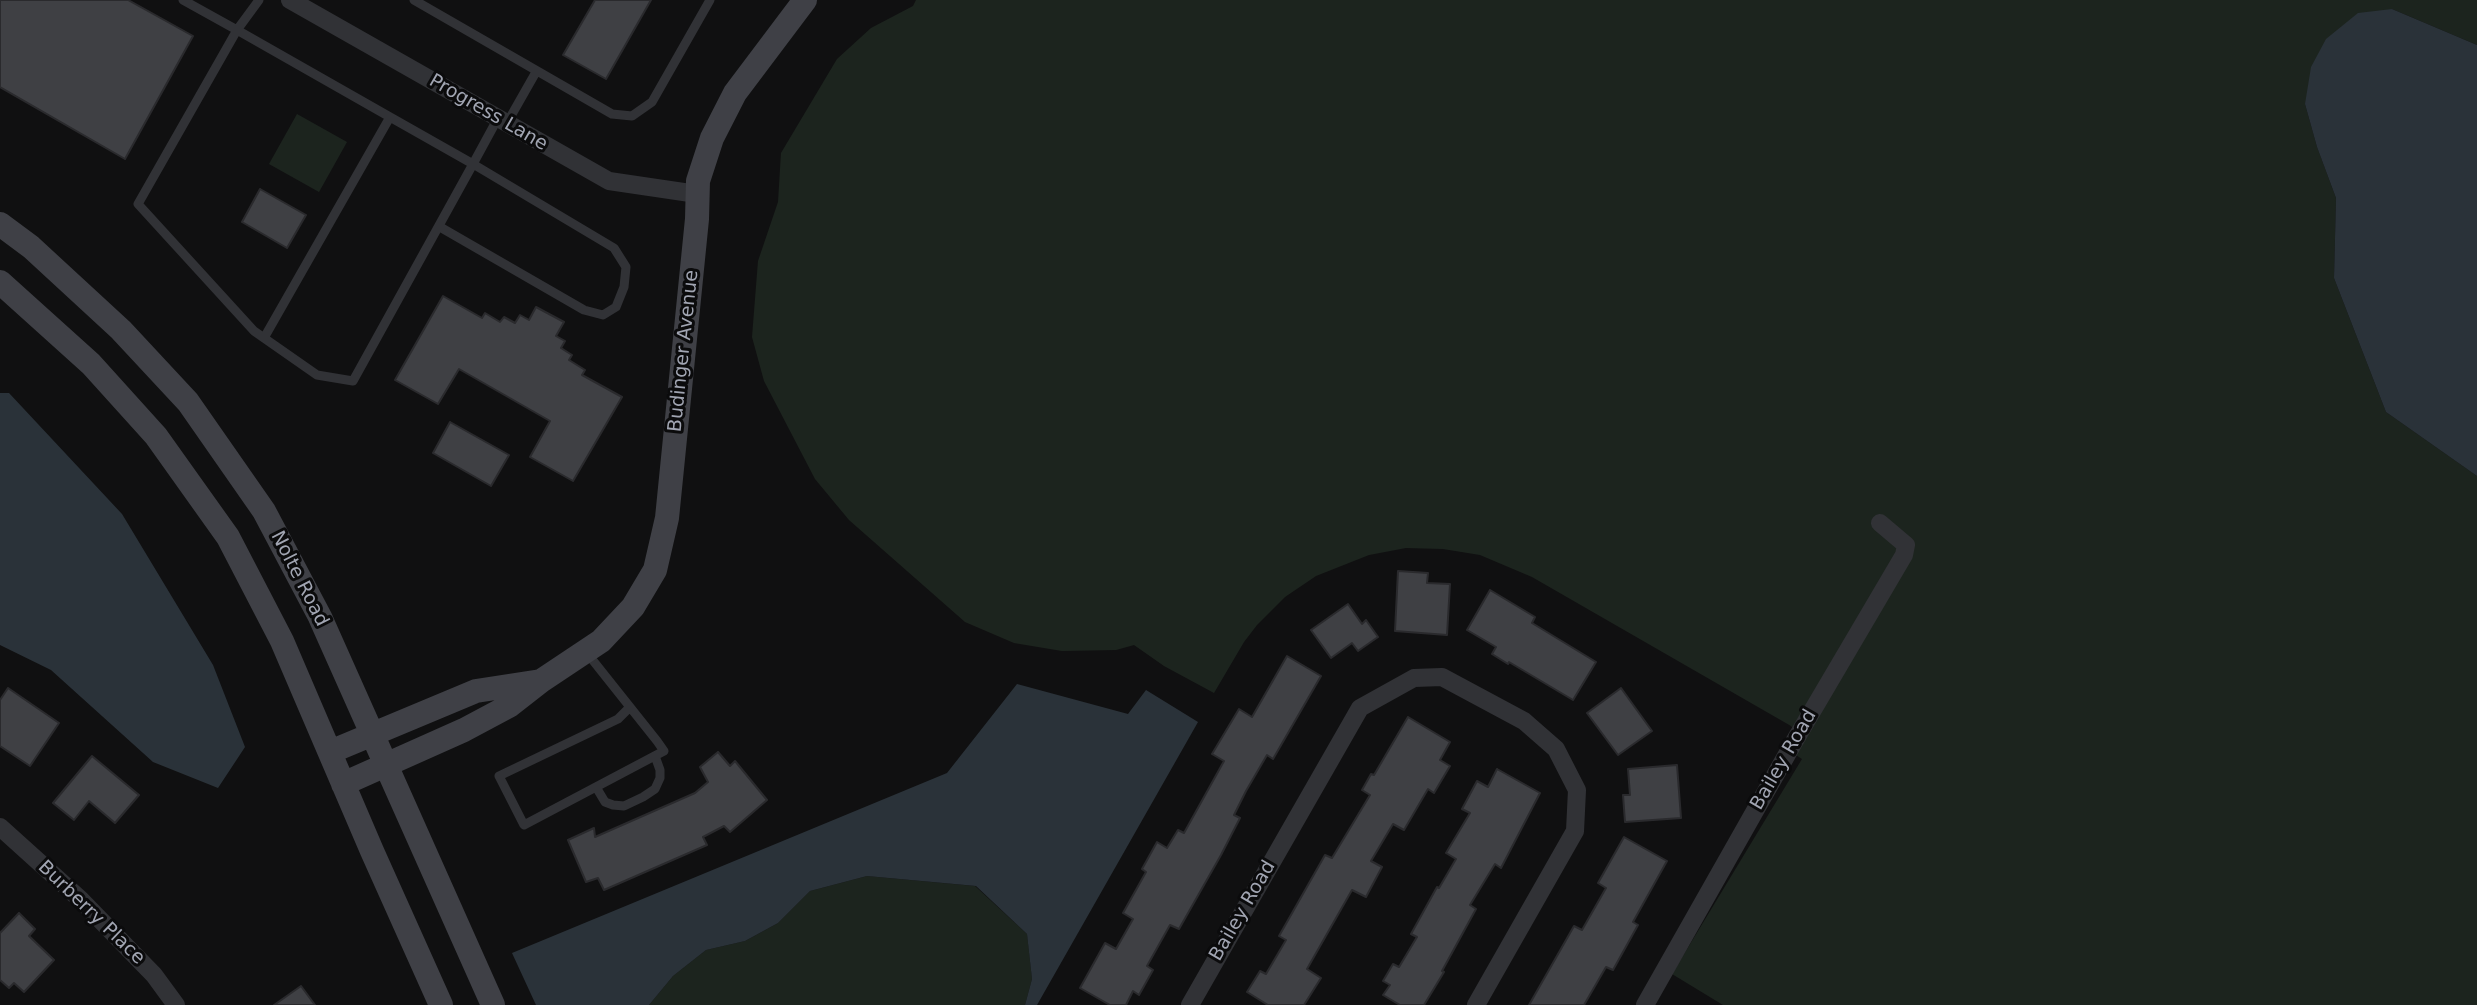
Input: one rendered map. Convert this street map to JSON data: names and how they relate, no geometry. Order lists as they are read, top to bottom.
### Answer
{
  "streets": {
    "street": [
      "Progress Lane",
      "Budinger Avenue",
      "Nolte Road",
      "Bailey Road",
      "Burberry Place"
    ]
  },
  "crossings": [
    ["Progress Lane", "Budinger Avenue"],
    ["Budinger Avenue", "Nolte Road"]
  ]
}
